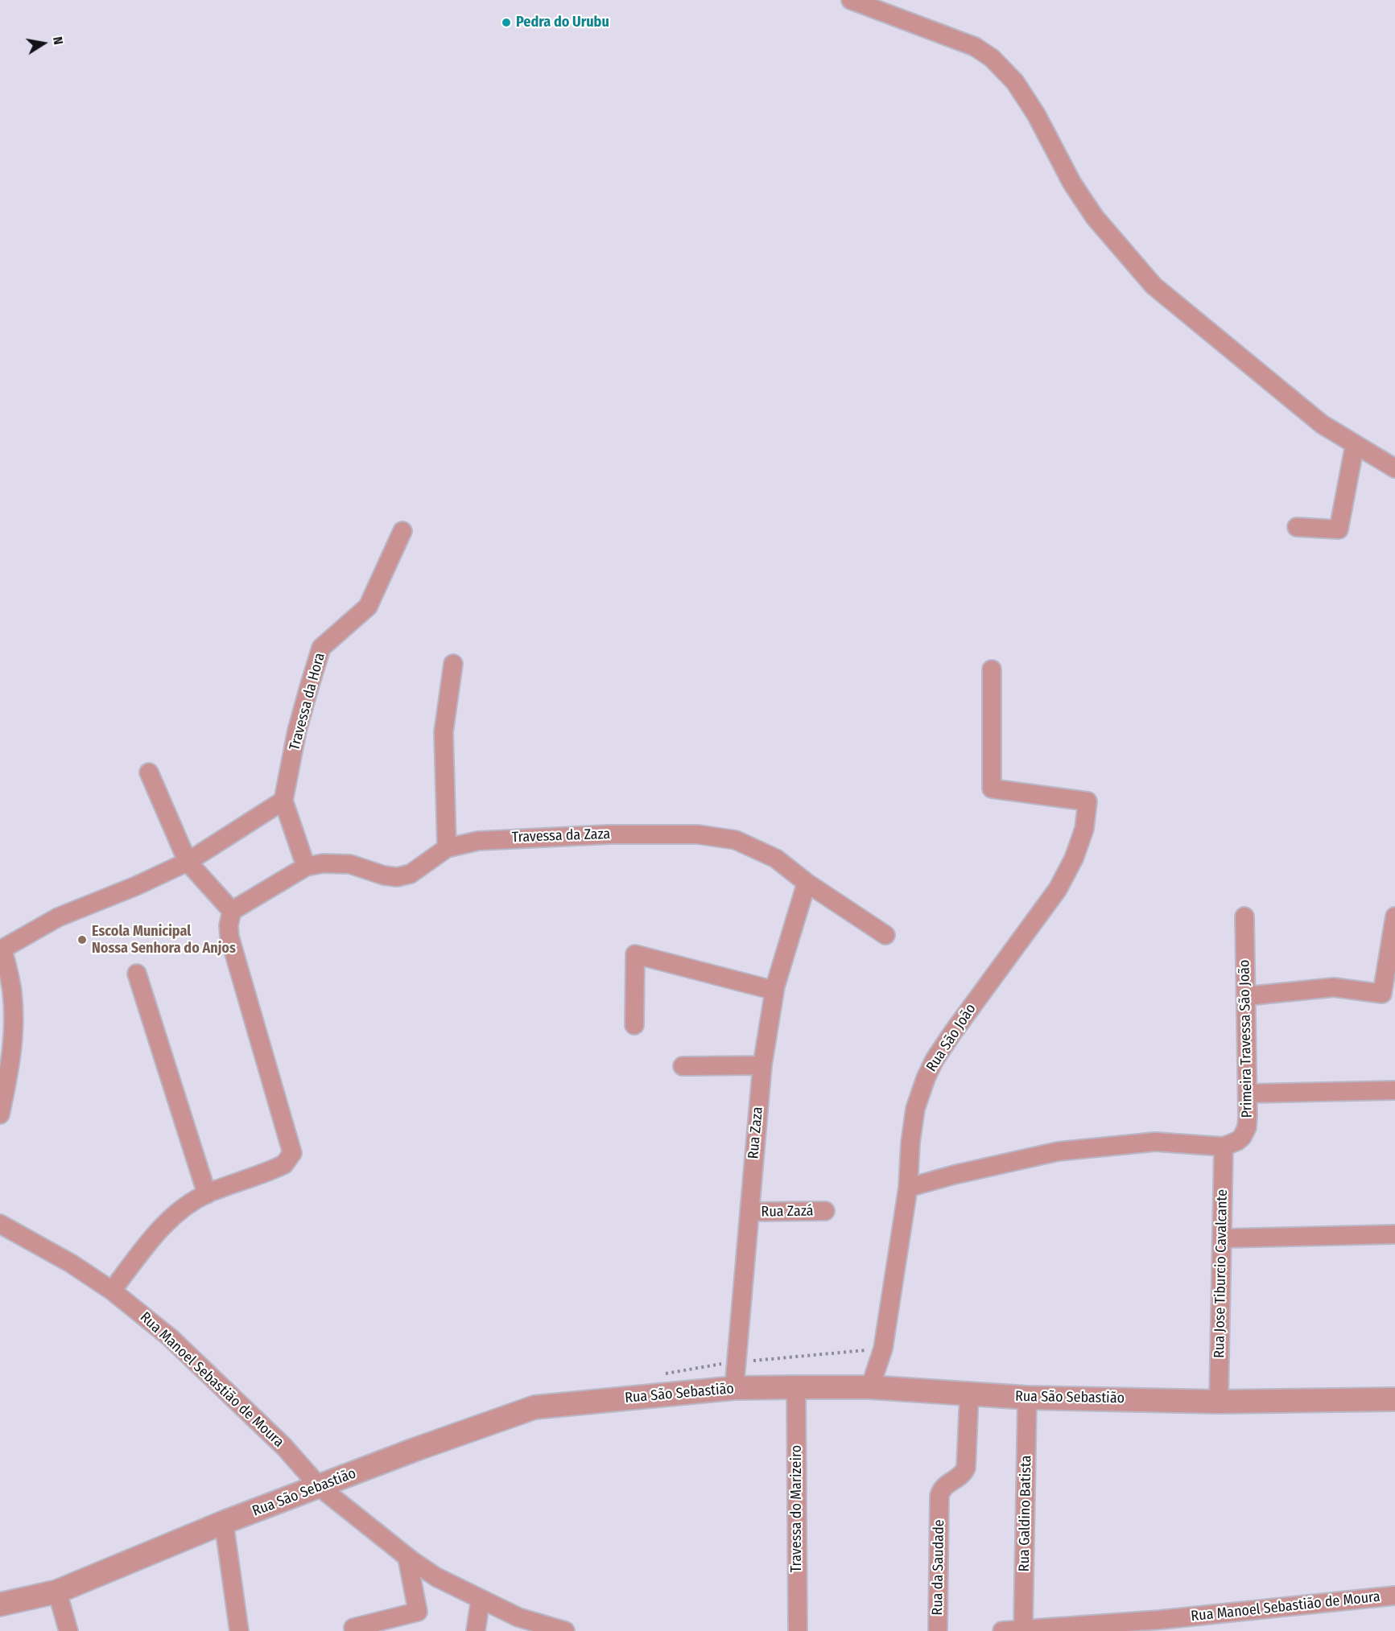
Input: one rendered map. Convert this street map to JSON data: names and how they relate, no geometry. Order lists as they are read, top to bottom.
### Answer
{
  "streets": {
    "street": [
      "Travessa da Hora",
      "Travessa da Zaza",
      "Rua São João",
      "Primeira Travessa São João",
      "Rua Zaza",
      "Rua Zazá",
      "Rua Jose Tiburcio Cavalcante",
      "Rua Manoel Sebastião de Moura",
      "Rua São Sebastião",
      "Travessa do Marizeiro",
      "Rua Galdino Batista",
      "Rua da Saudade"
    ]
  },
  "crossings": [
    ["Travessa da Hora", "Travessa da Zaza"],
    ["Travessa da Zaza", "Rua Zaza"],
    ["Rua São João", "Rua São Sebastião"],
    ["Primeira Travessa São João", "Rua Jose Tiburcio Cavalcante"],
    ["Rua Zaza", "Rua Zazá"],
    ["Rua Zaza", "Rua São Sebastião"],
    ["Rua Jose Tiburcio Cavalcante", "Rua São Sebastião"],
    ["Rua Manoel Sebastião de Moura", "Rua São Sebastião"],
    ["Rua Manoel Sebastião de Moura", "Rua Galdino Batista"],
    ["Rua São Sebastião", "Travessa do Marizeiro"],
    ["Rua São Sebastião", "Rua Galdino Batista"],
    ["Rua São Sebastião", "Rua da Saudade"]
  ],
  "places": ["Pedra do Urubu", "Escola Municipal Nossa Senhora do Anjos"],
  "north": "right"
}
